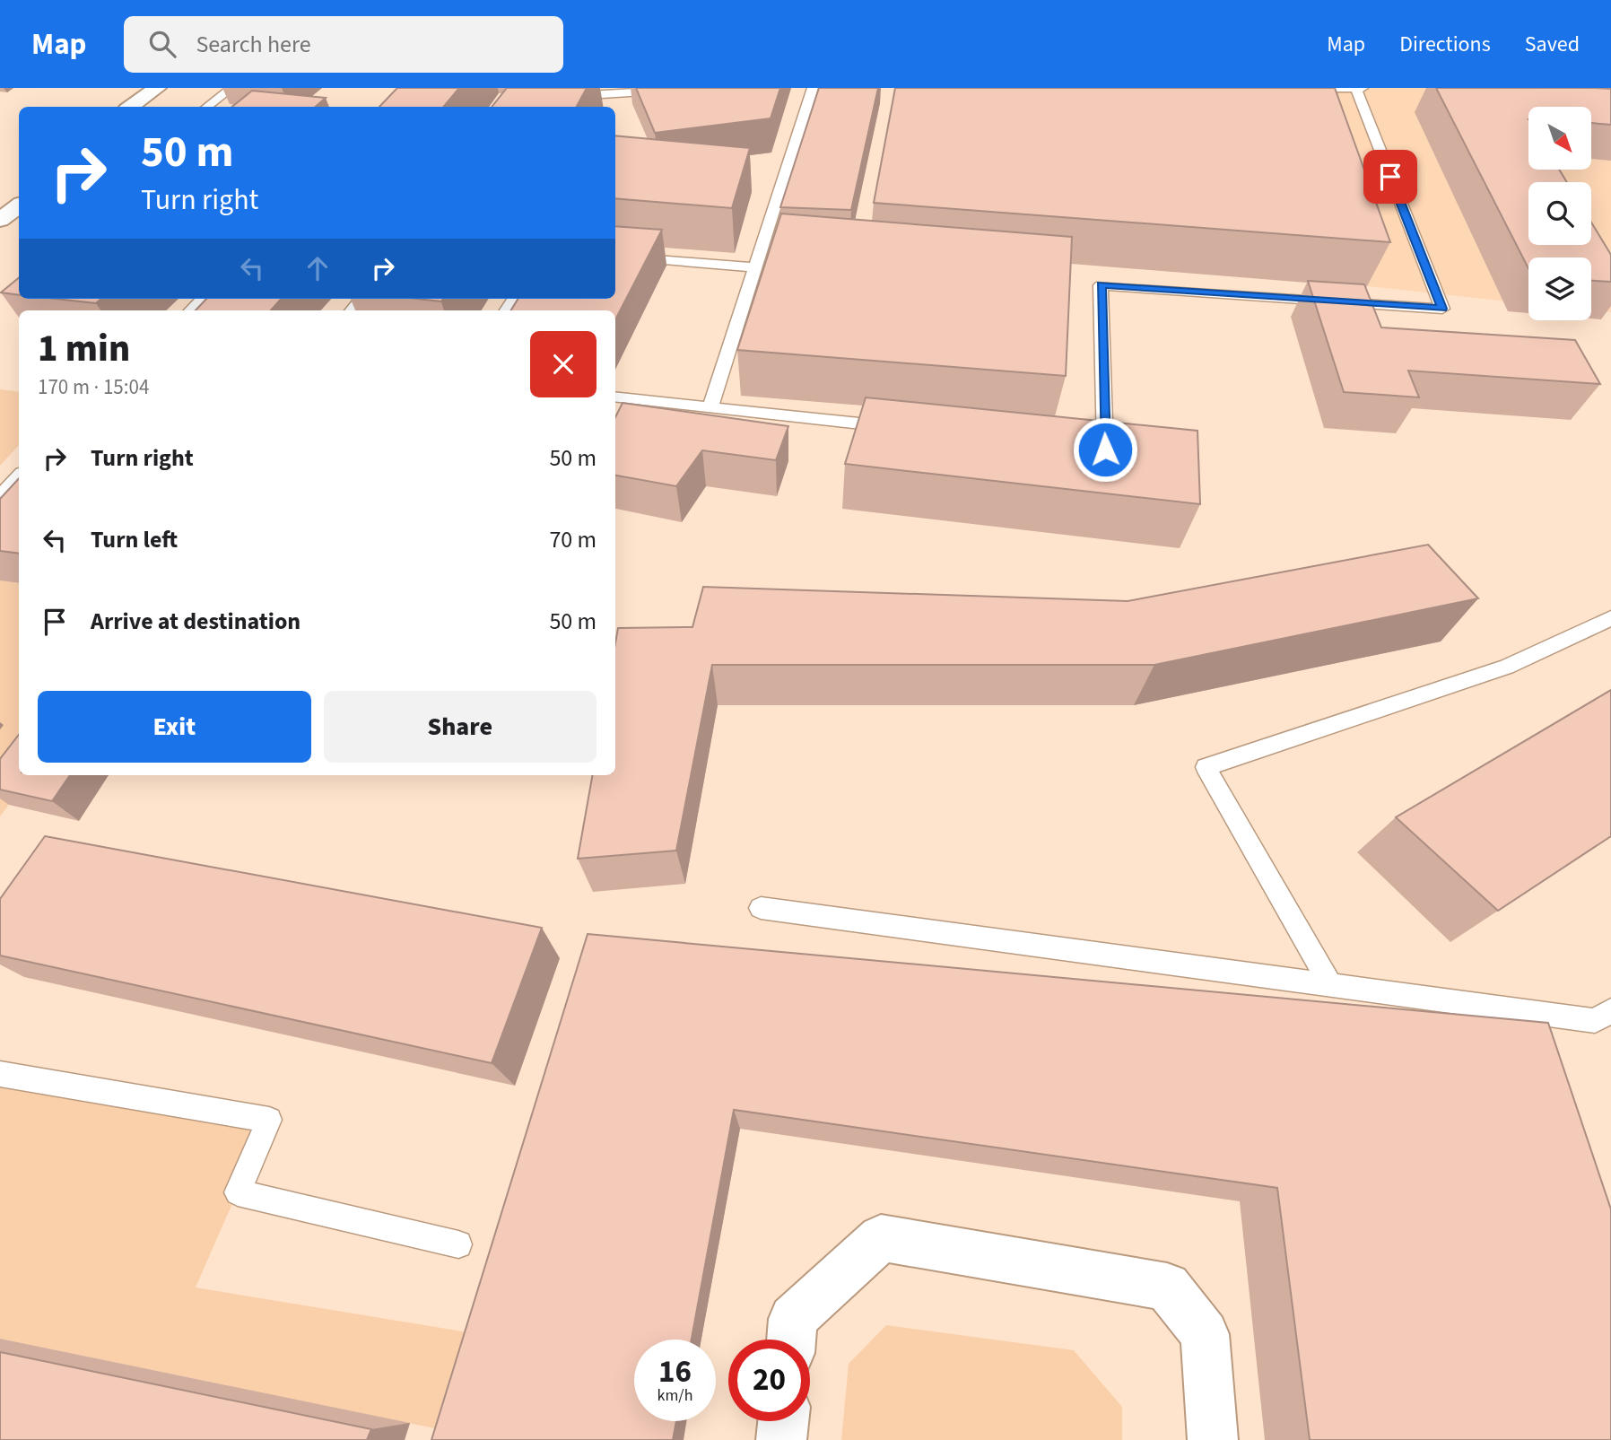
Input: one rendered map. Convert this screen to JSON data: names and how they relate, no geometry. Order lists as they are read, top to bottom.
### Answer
{
  "north": "bottom right",
  "page": {
    "header": "Map",
    "search": "Search here",
    "nav": ["Map", "Directions", "Saved"],
    "turn": ["50 m", "Turn right"],
    "heading": ["1 min", "170 m · 15:04"],
    "list": [
      {
        "name": "Turn right",
        "value": "50 m"
      },
      {
        "name": "Turn left",
        "value": "70 m"
      },
      {
        "name": "Arrive at destination",
        "value": "50 m"
      }
    ],
    "buttons": ["Exit", "Share"],
    "speed": "16 km/h",
    "limit": "20"
  }
}
